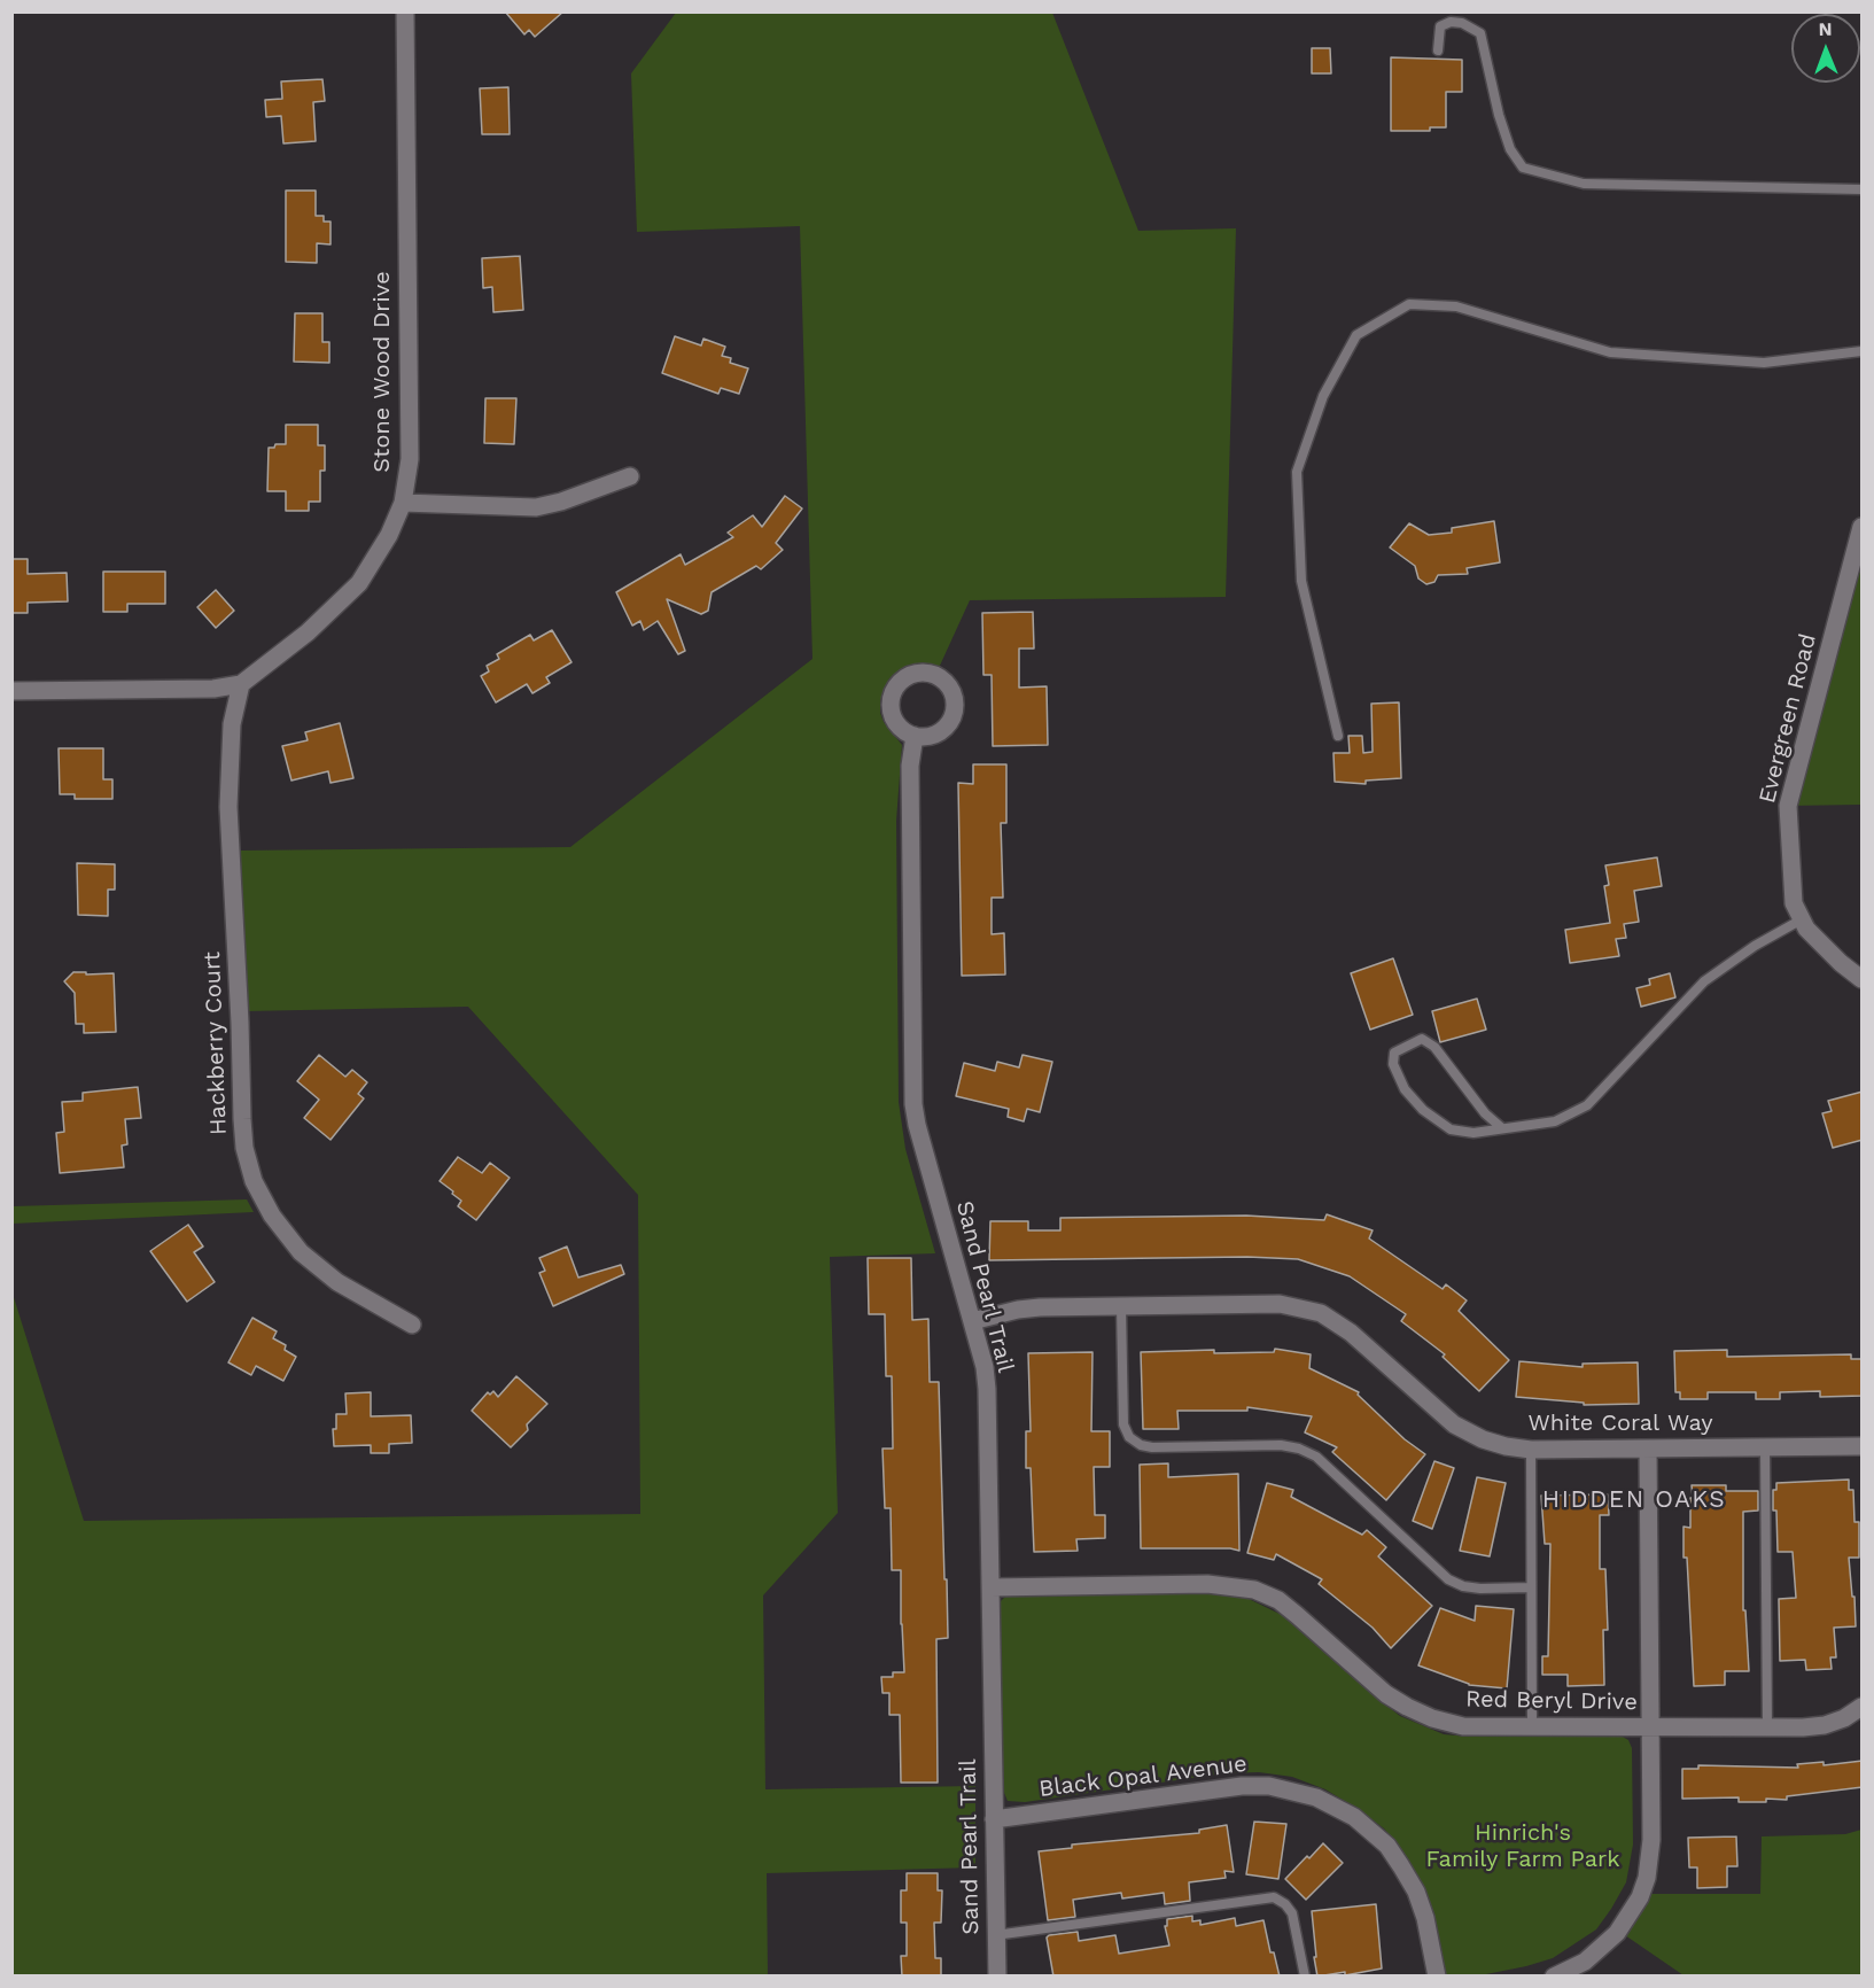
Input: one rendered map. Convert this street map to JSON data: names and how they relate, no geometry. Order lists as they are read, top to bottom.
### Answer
{
  "streets": {
    "street": [
      "Stone Wood Drive",
      "Evergreen Road",
      "Hackberry Court",
      "Sand Pearl Trail",
      "White Coral Way",
      "Red Beryl Drive",
      "Black Opal Avenue"
    ]
  },
  "crossings": [
    ["Stone Wood Drive", "Hackberry Court"],
    ["Sand Pearl Trail", "White Coral Way"],
    ["Sand Pearl Trail", "Red Beryl Drive"],
    ["Sand Pearl Trail", "Black Opal Avenue"]
  ],
  "districts": ["HIDDEN OAKS"],
  "parks": ["Hinrich's Family Farm Park"],
  "north": "top"
}
